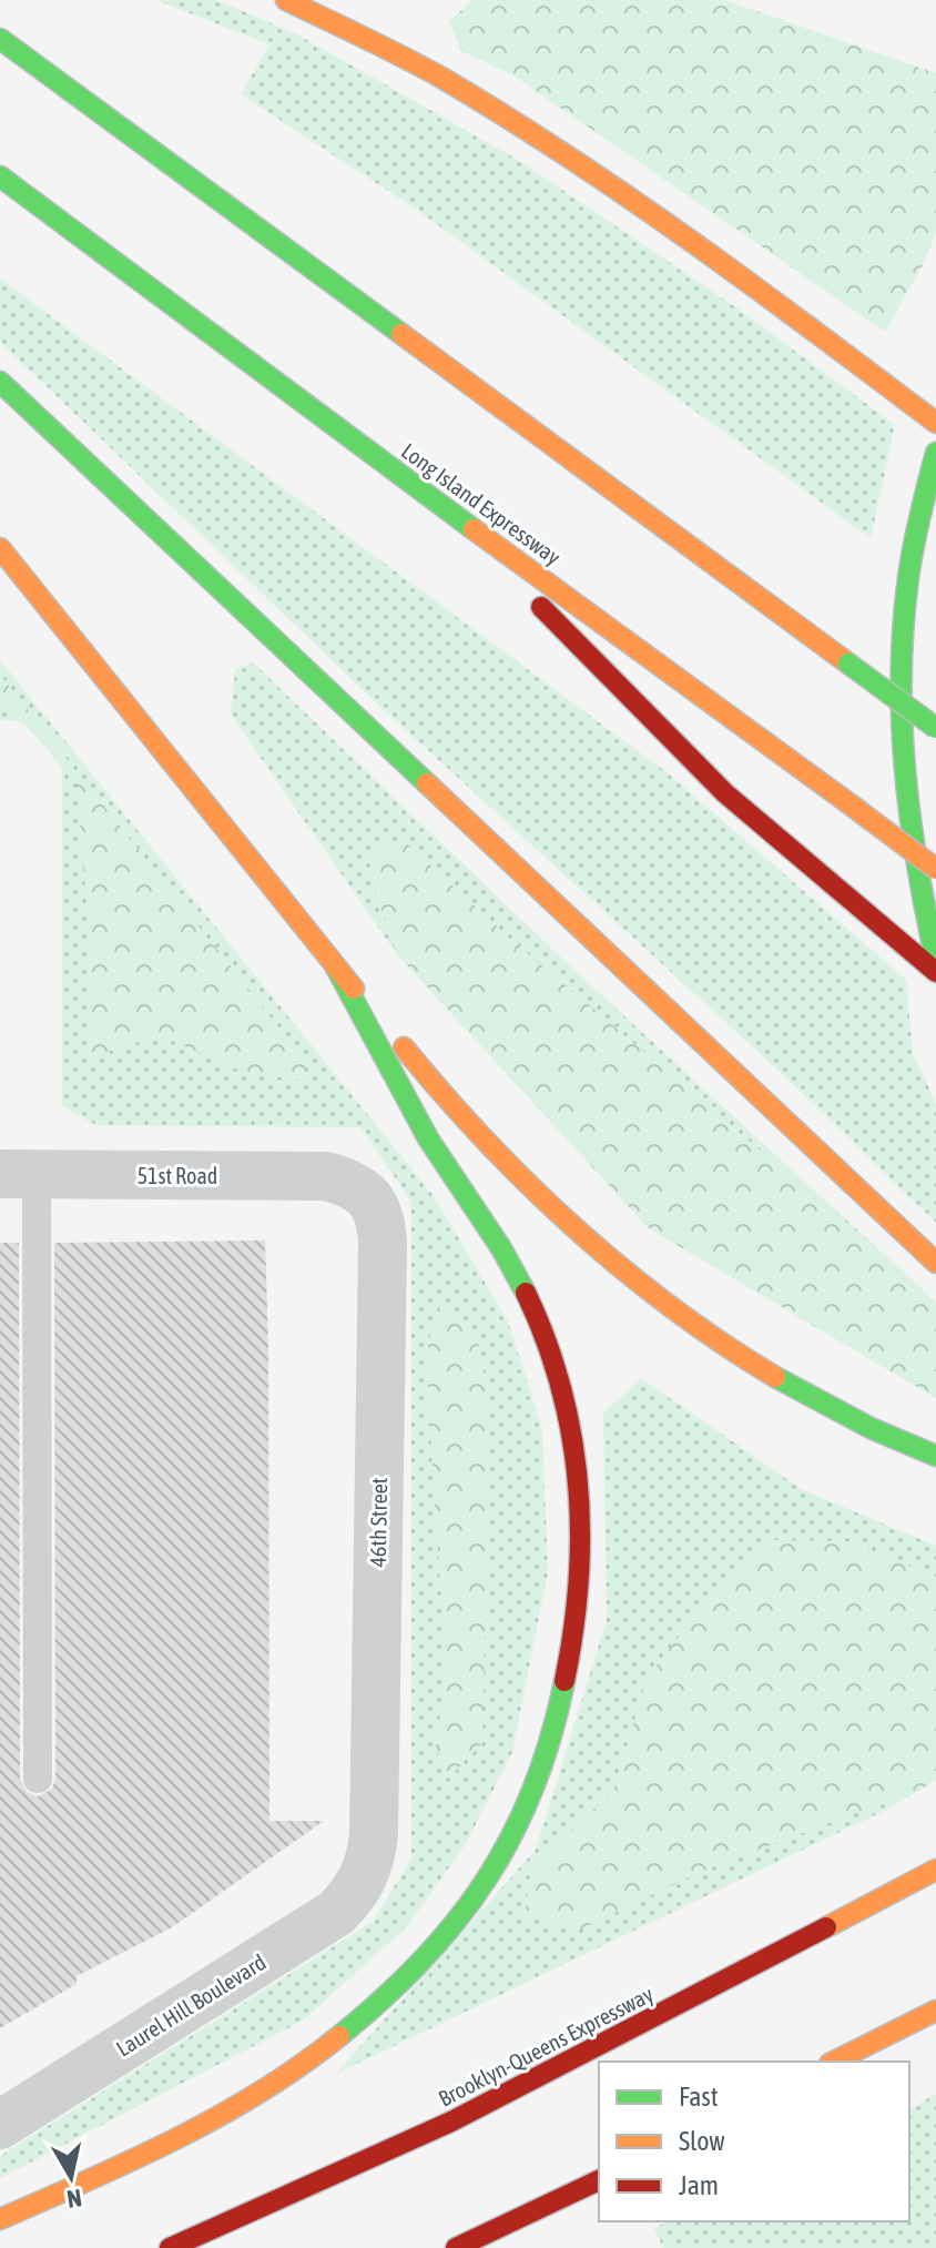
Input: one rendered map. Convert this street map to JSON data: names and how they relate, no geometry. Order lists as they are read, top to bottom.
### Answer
{
  "streets": {
    "highway": ["Long Island Expressway", "Brooklyn-Queens Expressway"],
    "street": ["51st Road", "46th Street", "Laurel Hill Boulevard"]
  },
  "crossings": [
    ["51st Road", "46th Street"],
    ["46th Street", "Laurel Hill Boulevard"]
  ],
  "legend": ["Fast", "Slow", "Jam"],
  "north": "bottom"
}
